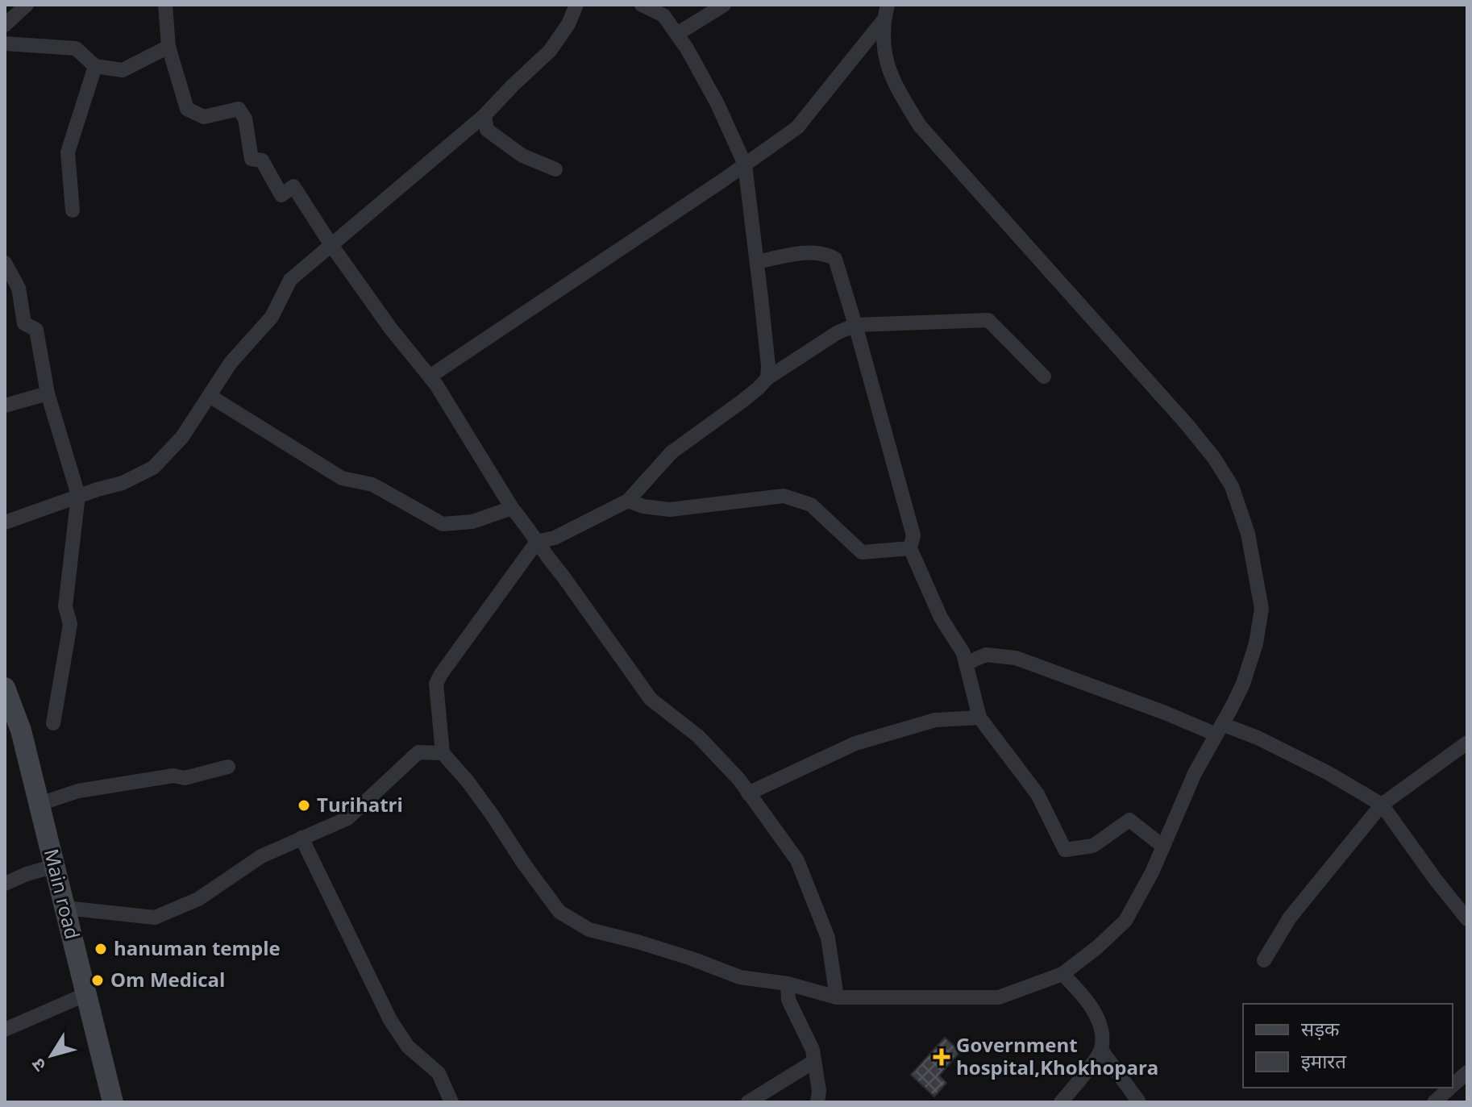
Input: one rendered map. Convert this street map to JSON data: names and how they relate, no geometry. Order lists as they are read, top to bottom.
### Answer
{
  "streets": {
    "street": ["Main road"]
  },
  "places": {
    "other": ["Turihatri", "hanuman temple", "Om Medical"],
    "health": ["Government hospital,Khokhopara"]
  },
  "legend": ["सड़क", "इमारत"],
  "north": "bottom left"
}
